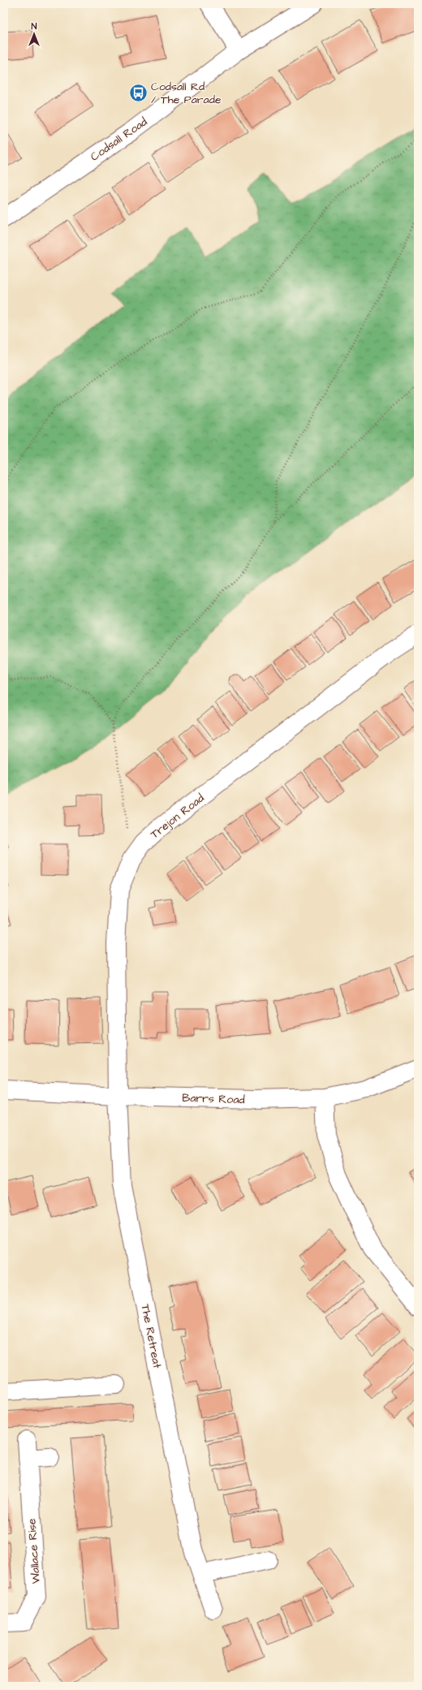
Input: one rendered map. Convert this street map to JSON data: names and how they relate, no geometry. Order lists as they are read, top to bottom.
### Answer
{
  "streets": {
    "street": [
      "Codsall Road",
      "Trejon Road",
      "Barrs Road",
      "The Retreat",
      "Wallace Rise"
    ]
  },
  "crossings": [
    ["Trejon Road", "Barrs Road"],
    ["Trejon Road", "The Retreat"],
    ["Barrs Road", "The Retreat"]
  ],
  "places": {
    "bus stop": ["Codsall Rd / The Parade"]
  },
  "north": "top"
}
